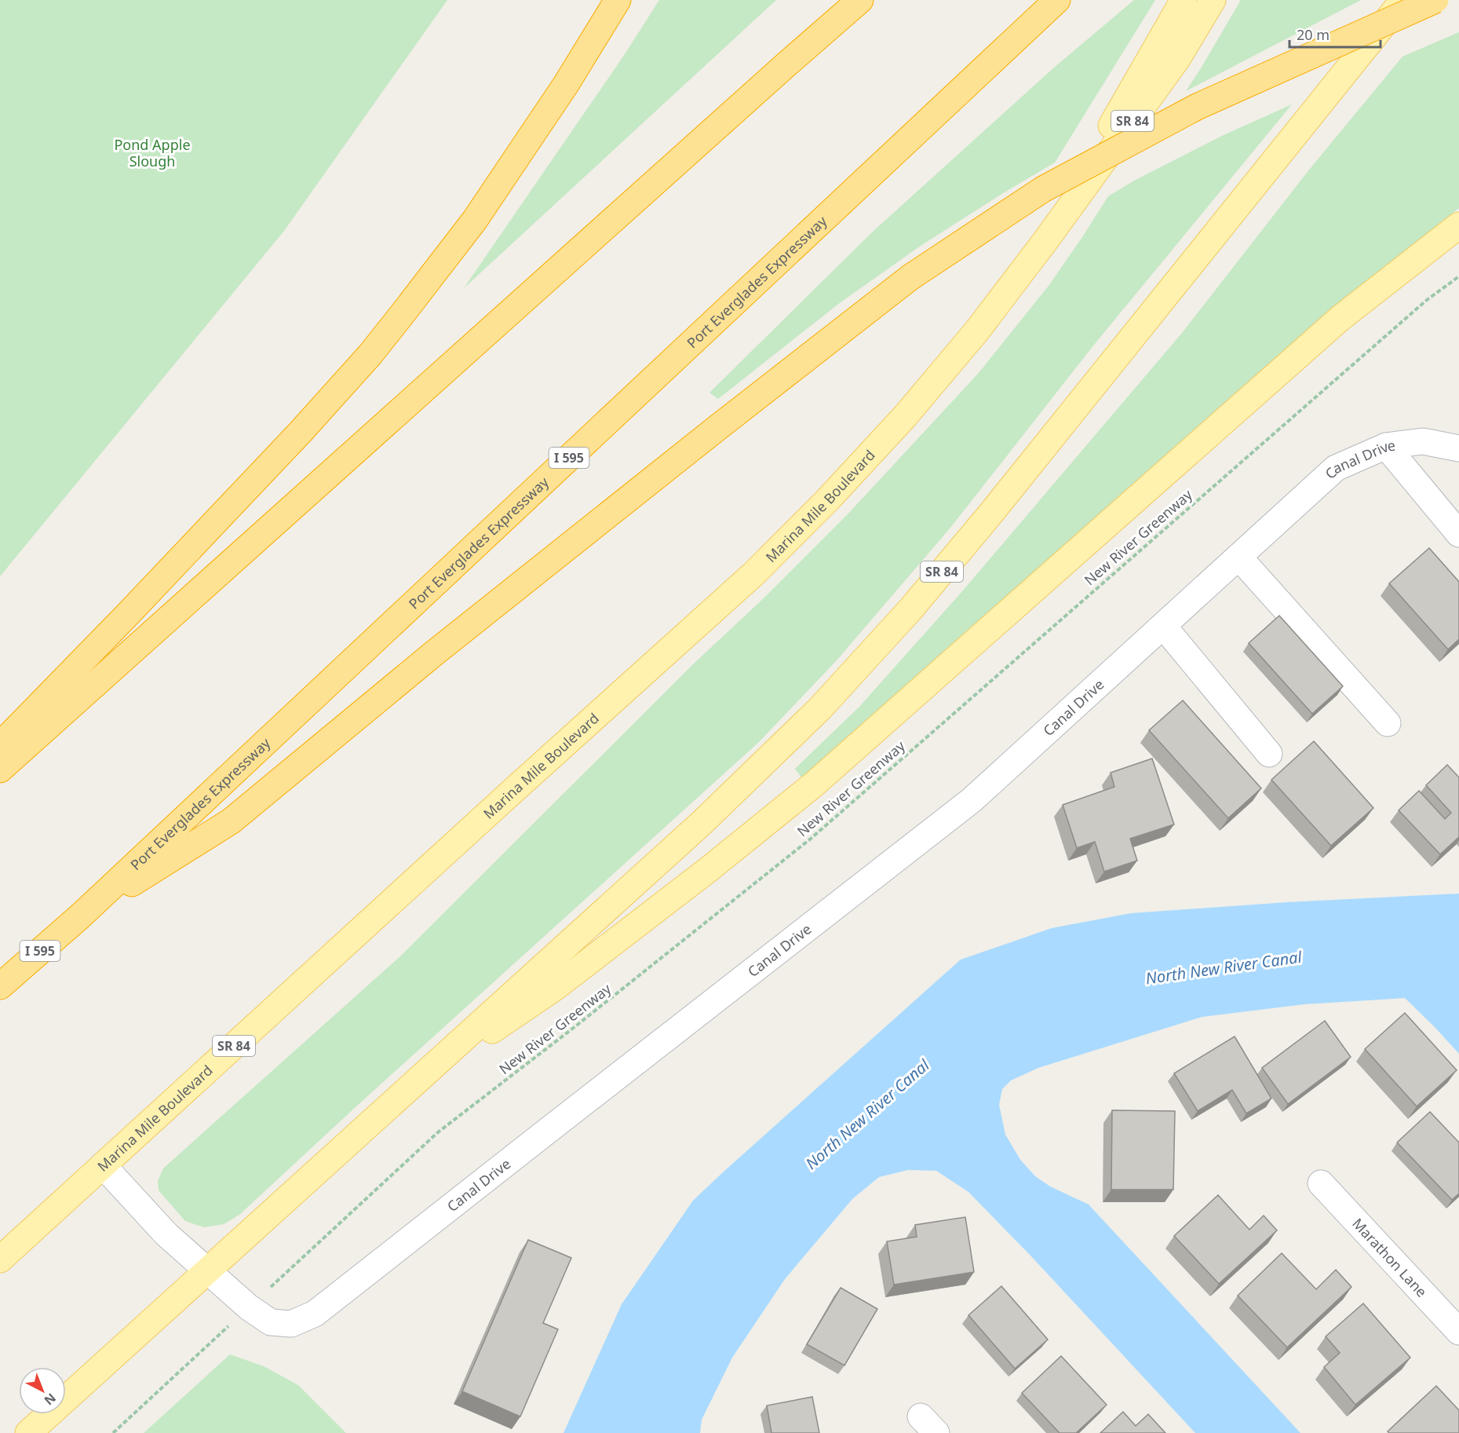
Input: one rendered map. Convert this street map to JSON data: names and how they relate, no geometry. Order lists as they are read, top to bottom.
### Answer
{
  "streets": {
    "highway": ["Port Everglades Expressway", "I 595"],
    "main road": ["SR 84", "Marina Mile Boulevard"],
    "street": ["Canal Drive", "Marathon Lane"],
    "path": ["New River Greenway"]
  },
  "crossings": [
    ["SR 84", "Canal Drive"],
    ["SR 84", "Marina Mile Boulevard"],
    ["Canal Drive", "Marina Mile Boulevard"],
    ["Canal Drive", "New River Greenway"]
  ],
  "water": ["North New River Canal"],
  "parks": ["Pond Apple Slough"],
  "scale_bar": "20 m",
  "north": "bottom right"
}
